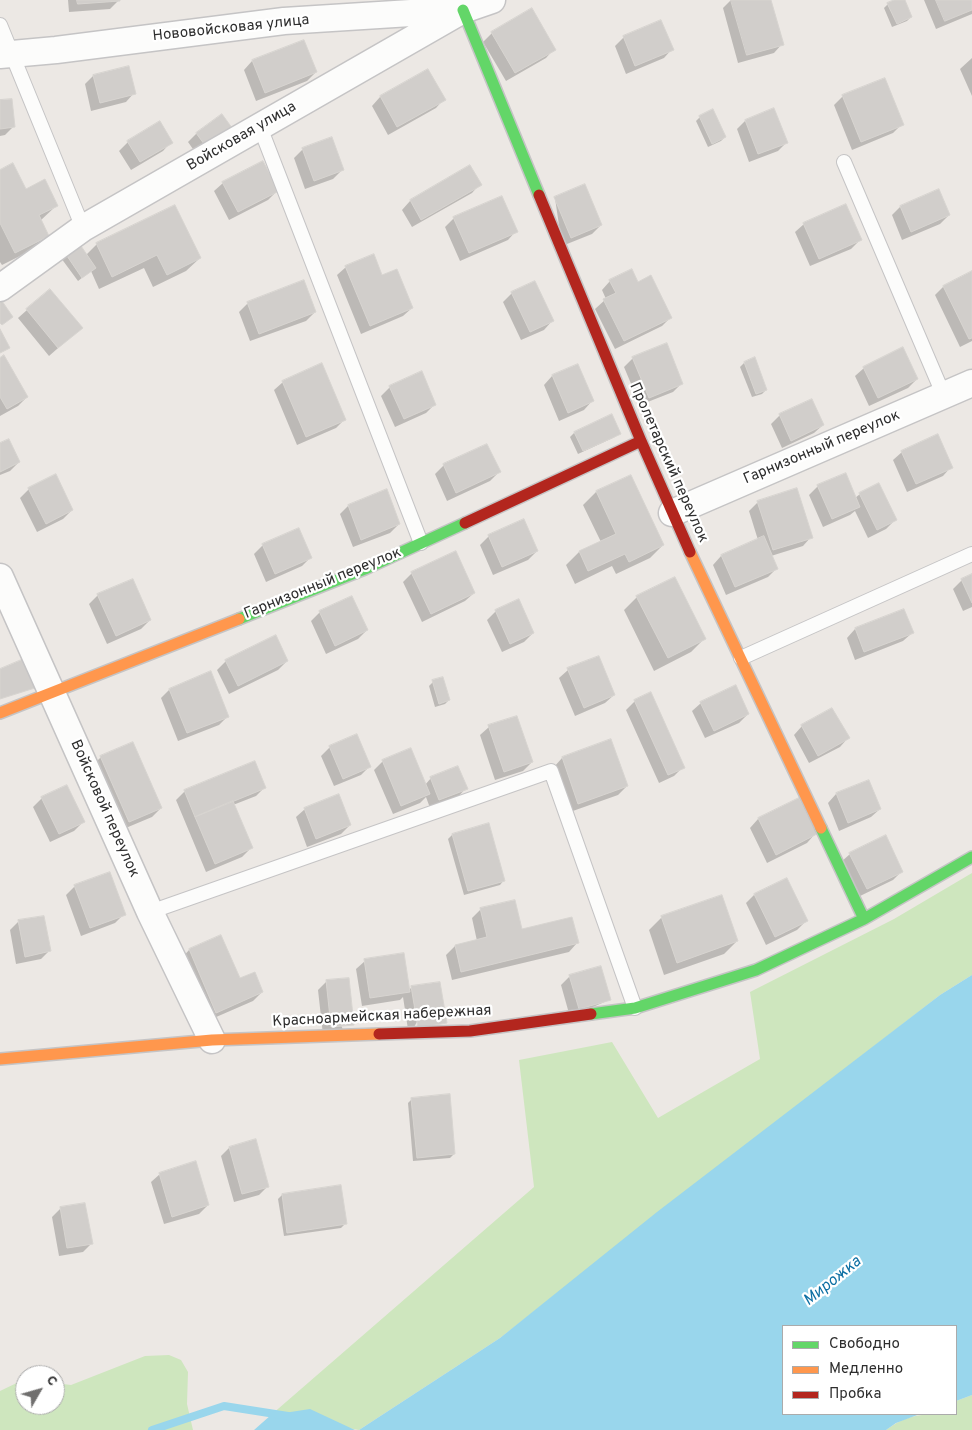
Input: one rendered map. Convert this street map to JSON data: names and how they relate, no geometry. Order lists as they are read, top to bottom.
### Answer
{
  "streets": {
    "street": [
      "Нововойсковая улица",
      "Войсковая улица",
      "Гарнизонный переулок",
      "Пролетарский переулок",
      "Войсковой переулок",
      "Красноармейская набережная"
    ]
  },
  "crossings": [
    ["Нововойсковая улица", "Войсковая улица"],
    ["Нововойсковая улица", "Пролетарский переулок"],
    ["Войсковая улица", "Пролетарский переулок"],
    ["Гарнизонный переулок", "Пролетарский переулок"],
    ["Гарнизонный переулок", "Войсковой переулок"],
    ["Пролетарский переулок", "Красноармейская набережная"],
    ["Войсковой переулок", "Красноармейская набережная"]
  ],
  "water": ["Мирожка"],
  "legend": ["Свободно", "Медленно", "Пробка"],
  "north": "top right"
}
